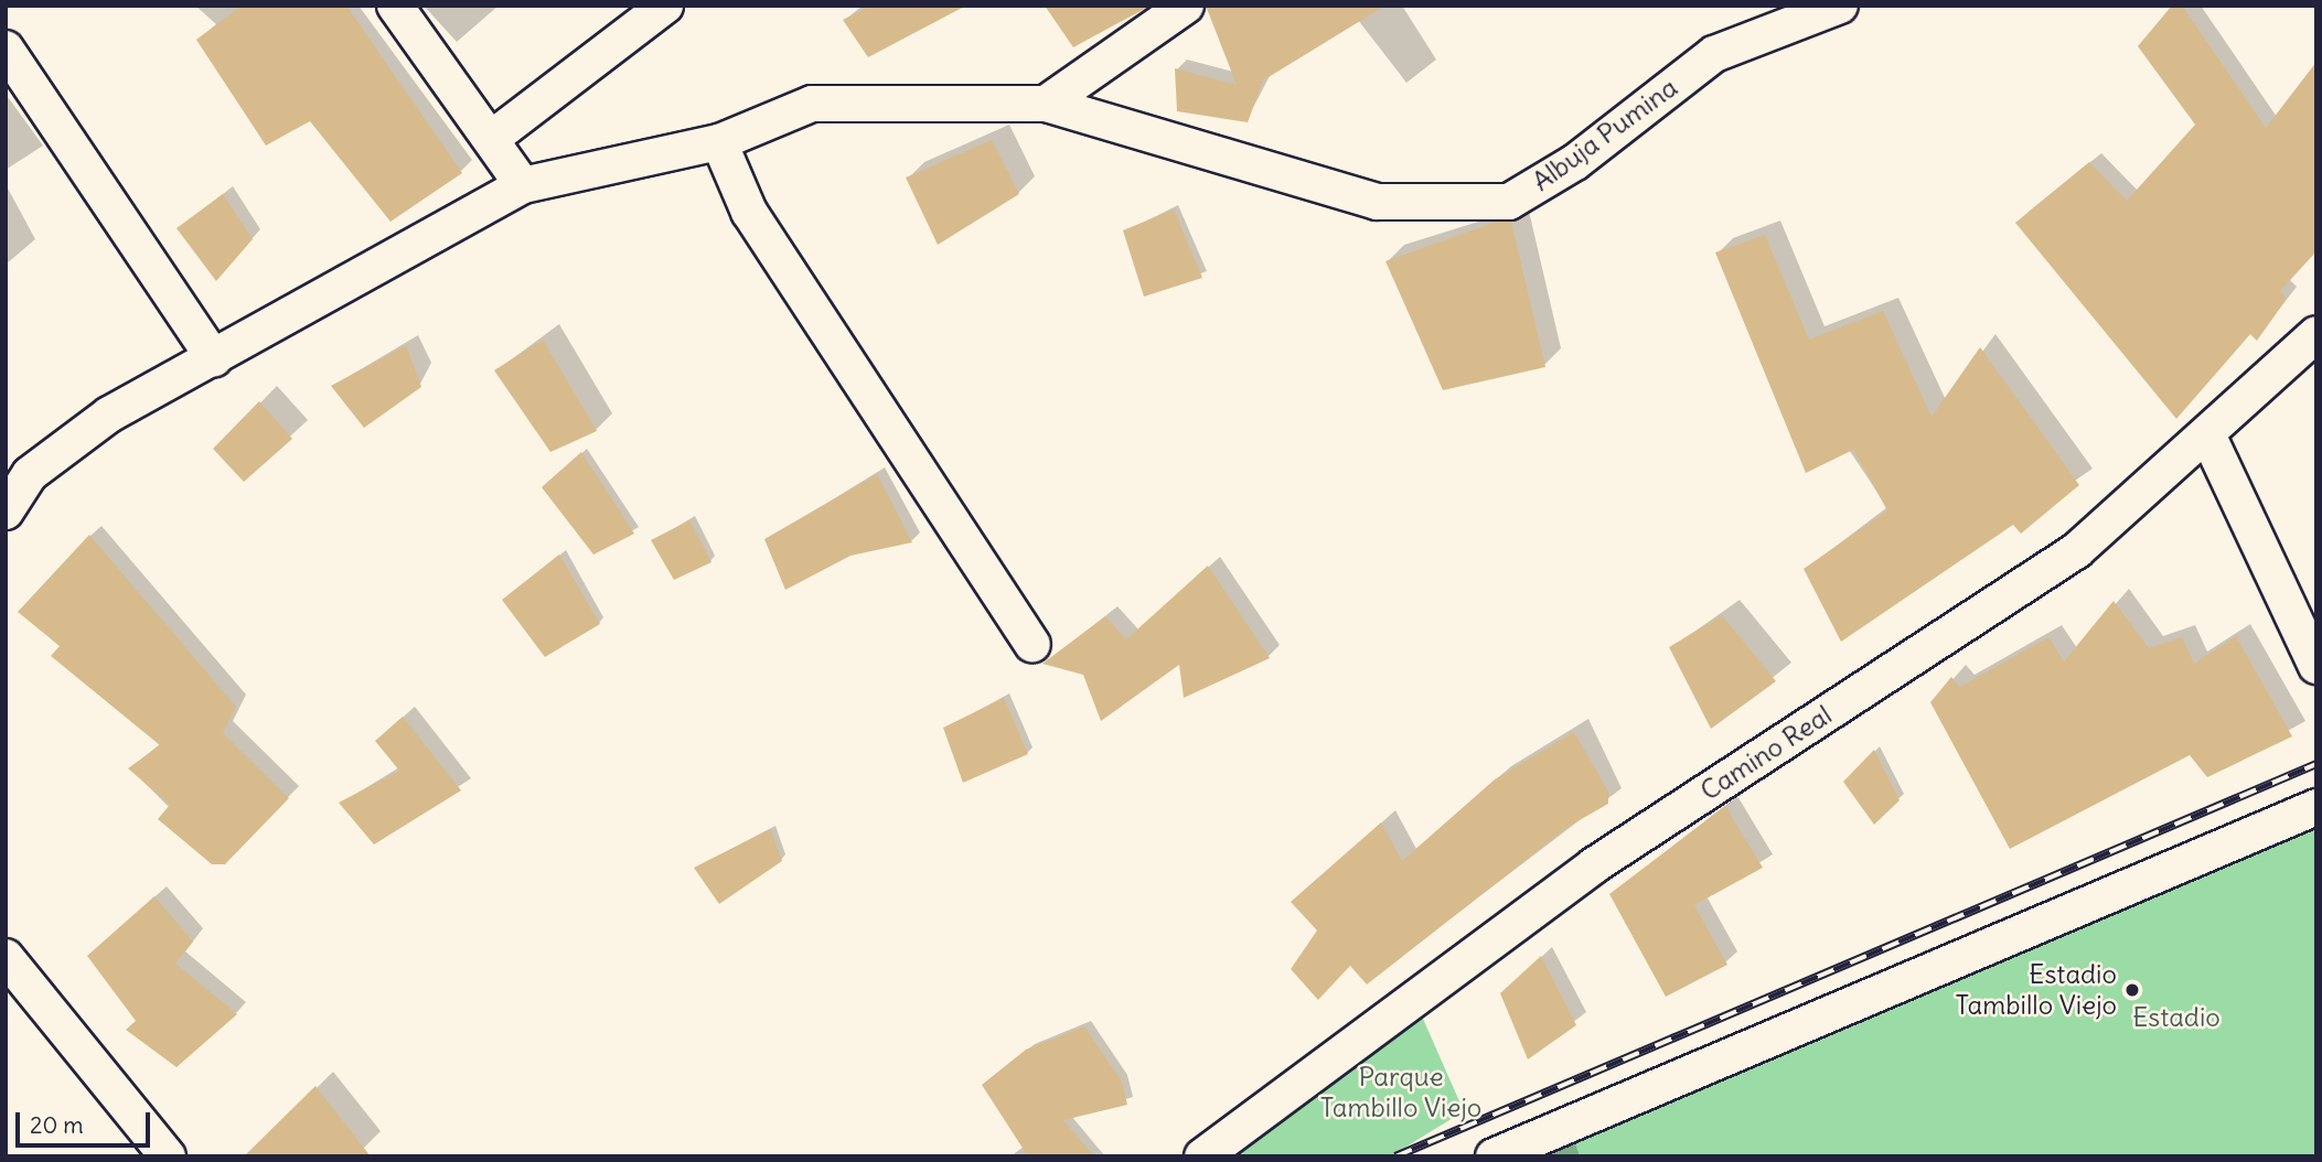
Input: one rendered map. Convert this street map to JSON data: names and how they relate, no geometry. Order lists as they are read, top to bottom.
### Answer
{
  "streets": {
    "street": ["Albuja Pumina", "Camino Real"]
  },
  "parks": ["Estadio", "Parque Tambillo Viejo"],
  "places": ["Estadio Tambillo Viejo"],
  "scale_bar": "20 m"
}
